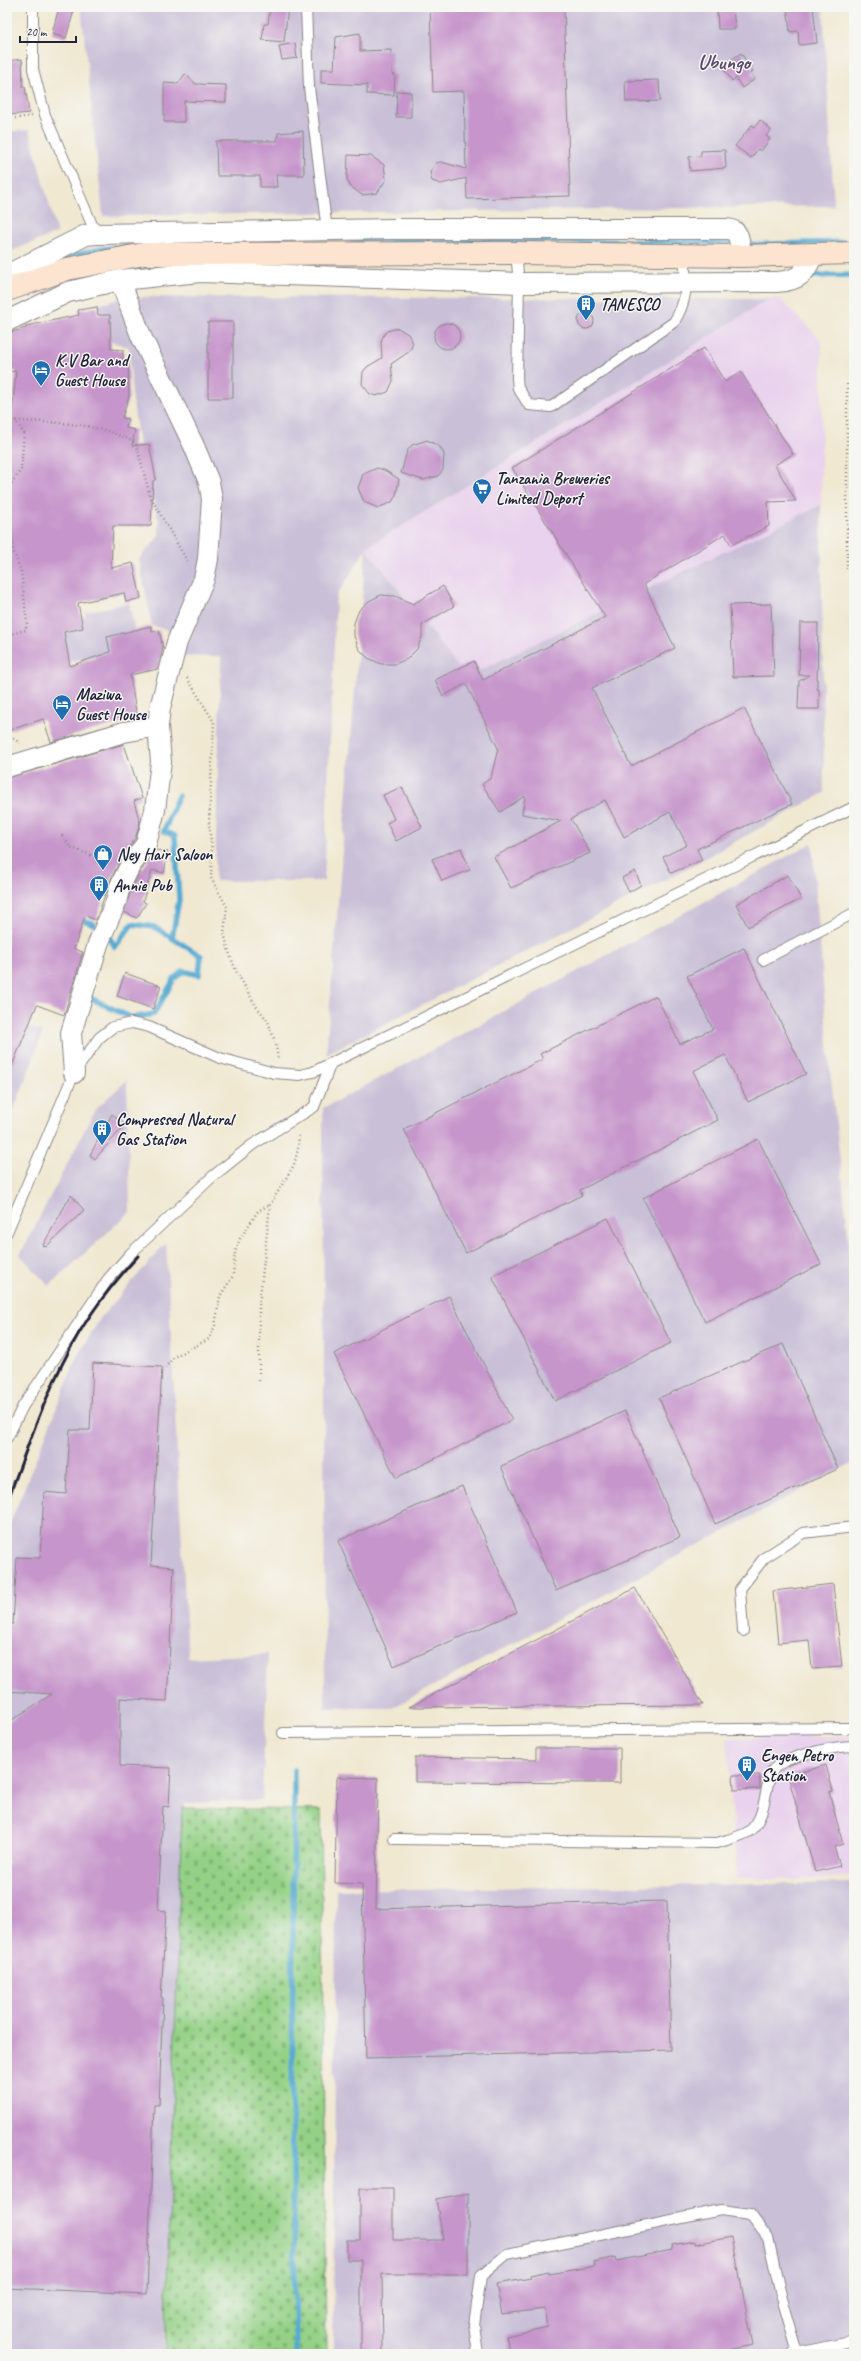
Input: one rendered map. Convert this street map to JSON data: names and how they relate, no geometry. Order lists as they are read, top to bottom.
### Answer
{
  "districts": ["Ubungo"],
  "places": {
    "building": [
      "TANESCO",
      "Annie Pub",
      "Compressed Natural Gas Station",
      "Engen Petro Station"
    ],
    "hotel": ["K.V Bar and Guest House", "Maziwa Guest House"],
    "supermarket": ["Tanzania Breweries Limited Deport"],
    "shop": ["Ney Hair Saloon"]
  },
  "scale_bar": "20 m"
}
